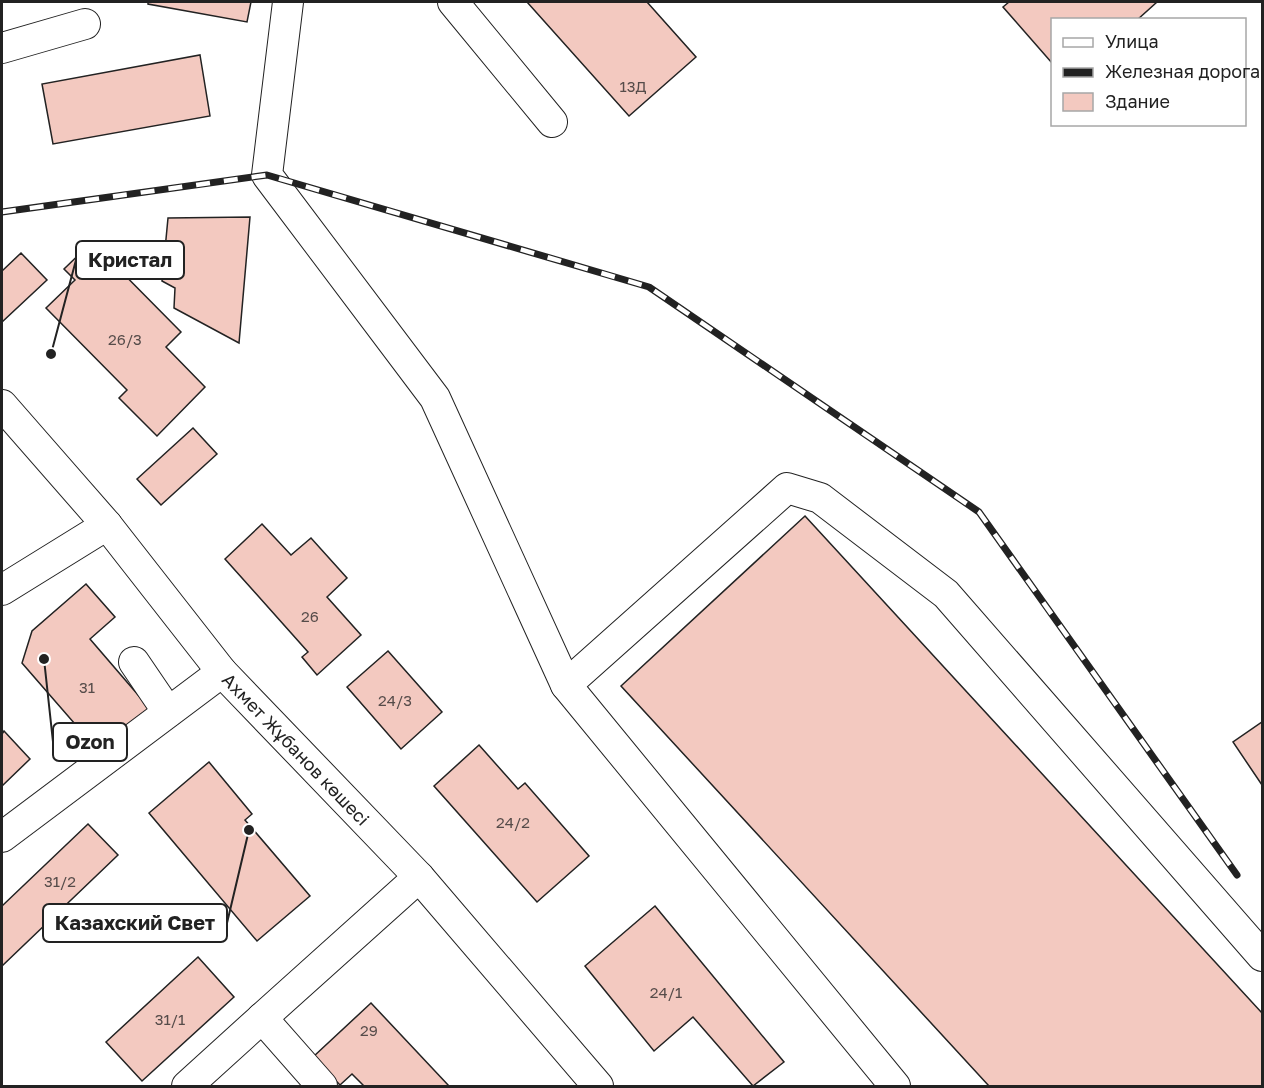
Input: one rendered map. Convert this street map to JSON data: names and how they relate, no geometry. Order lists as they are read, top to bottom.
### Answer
{
  "streets": {
    "street": ["Ахмет Жұбанов көшесі"]
  },
  "places": ["Кристал", "Ozon", "Казахский Свет"],
  "house_numbers": [
    "13Д",
    "26/3",
    "26",
    "31",
    "24/3",
    "24/2",
    "31/2",
    "24/1",
    "31/1",
    "29"
  ],
  "legend": ["Улица", "Железная дорога", "Здание"]
}
